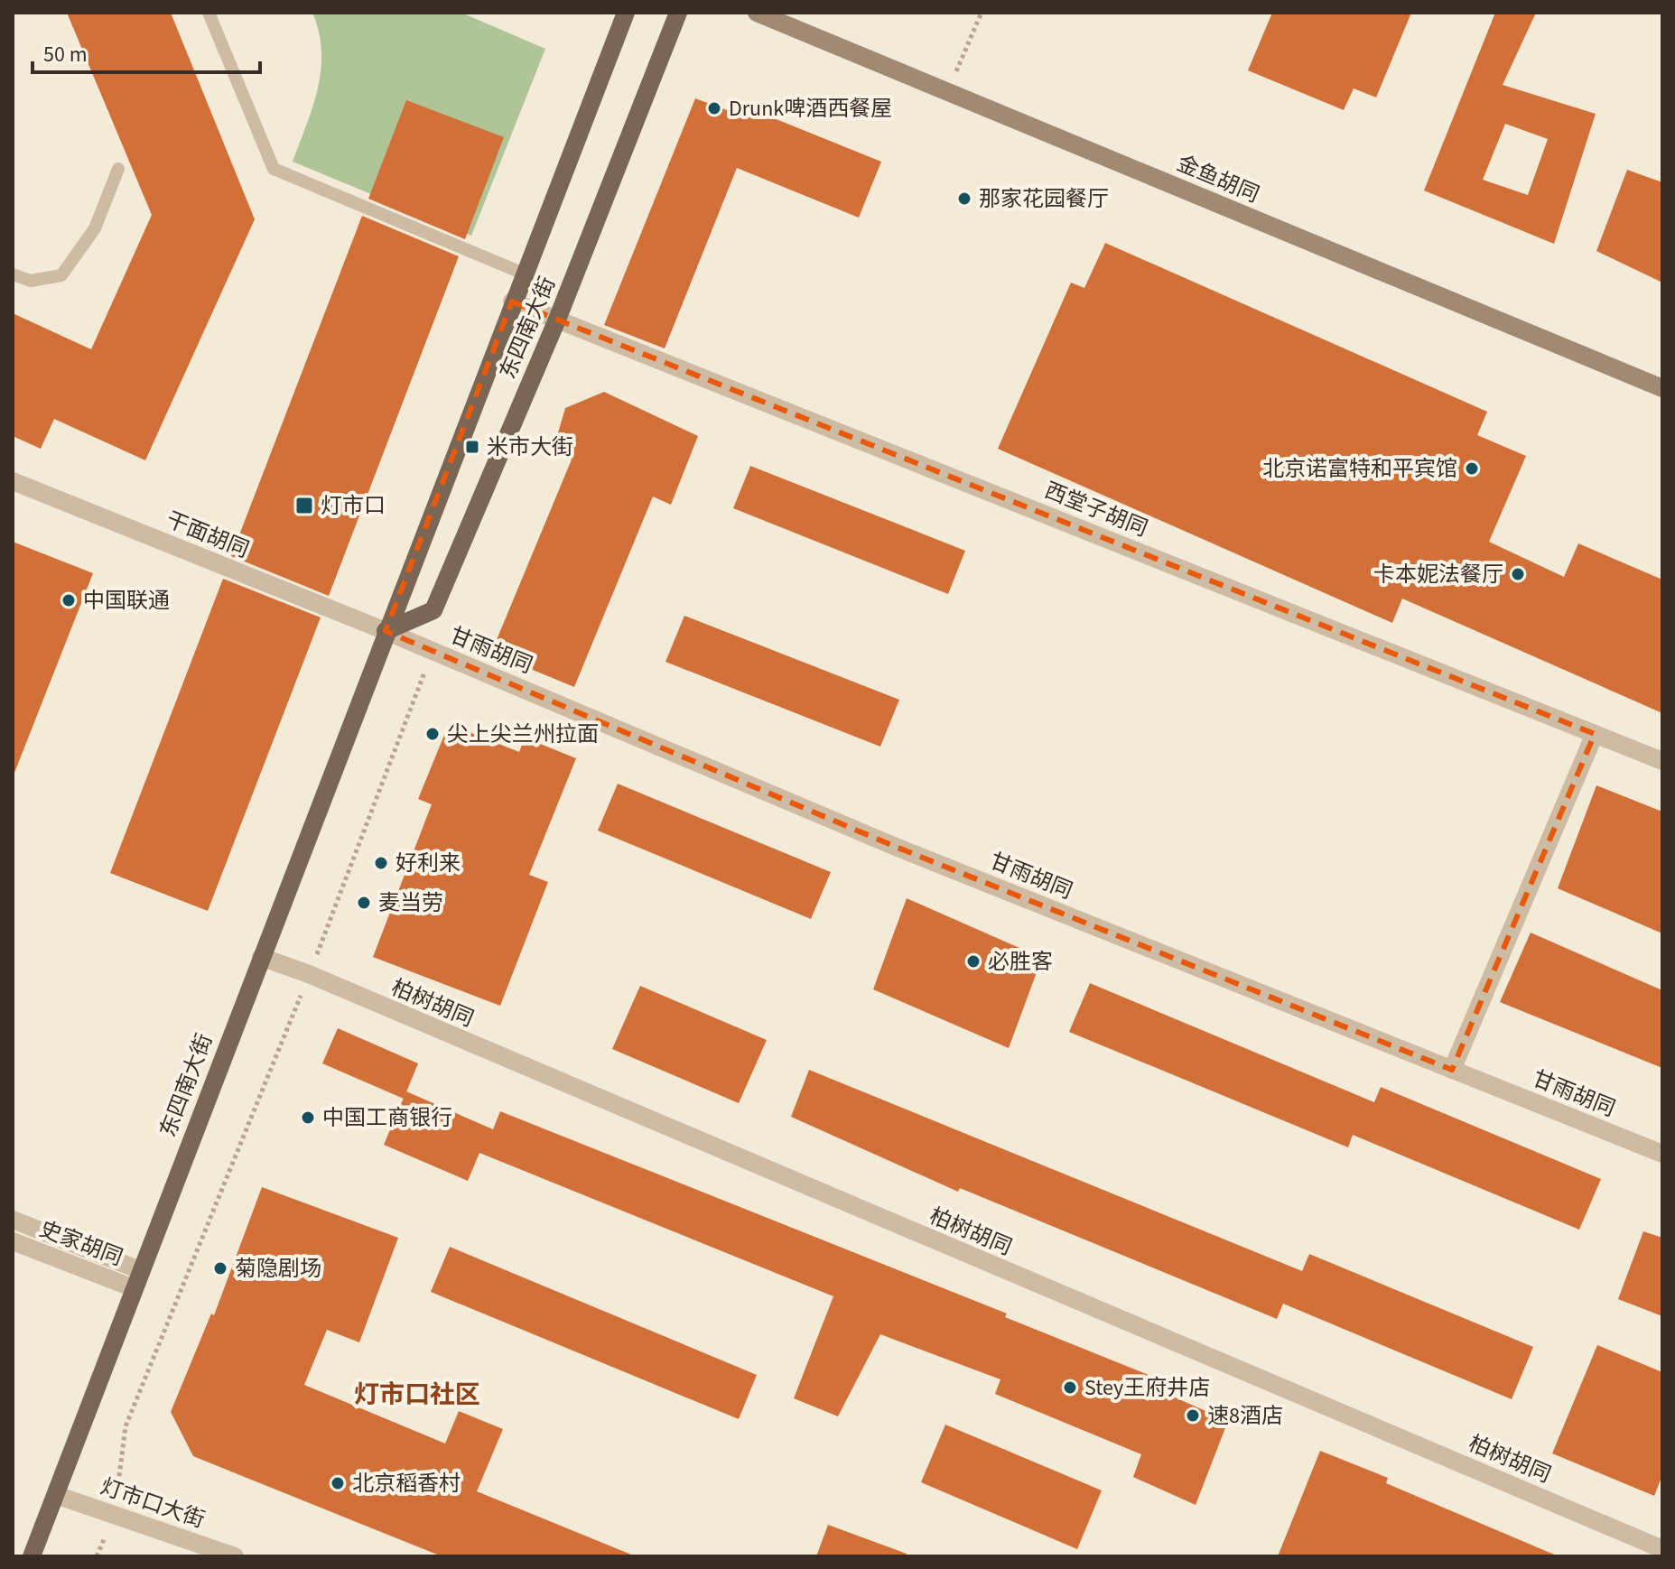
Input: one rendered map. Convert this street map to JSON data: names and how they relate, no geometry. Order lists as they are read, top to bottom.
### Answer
{
  "streets": {
    "main road": ["金鱼胡同", "东四南大街"],
    "street": [
      "西堂子胡同",
      "干面胡同",
      "甘雨胡同",
      "柏树胡同",
      "史家胡同",
      "灯市口大街"
    ]
  },
  "crossings": [
    ["东四南大街", "西堂子胡同"],
    ["东四南大街", "干面胡同"],
    ["东四南大街", "甘雨胡同"],
    ["东四南大街", "柏树胡同"],
    ["东四南大街", "史家胡同"],
    ["东四南大街", "灯市口大街"],
    ["干面胡同", "甘雨胡同"]
  ],
  "districts": ["灯市口社区"],
  "places": {
    "other": [
      "Drunk啤酒西餐屋",
      "那家花园餐厅",
      "北京诺富特和平宾馆",
      "卡本妮法餐厅",
      "中国联通",
      "尖上尖兰州拉面",
      "好利来",
      "麦当劳",
      "必胜客",
      "中国工商银行",
      "菊隐剧场",
      "Stey王府井店",
      "速8酒店",
      "北京稻香村"
    ],
    "transit": ["米市大街", "灯市口"]
  },
  "scale_bar": "50 m"
}
